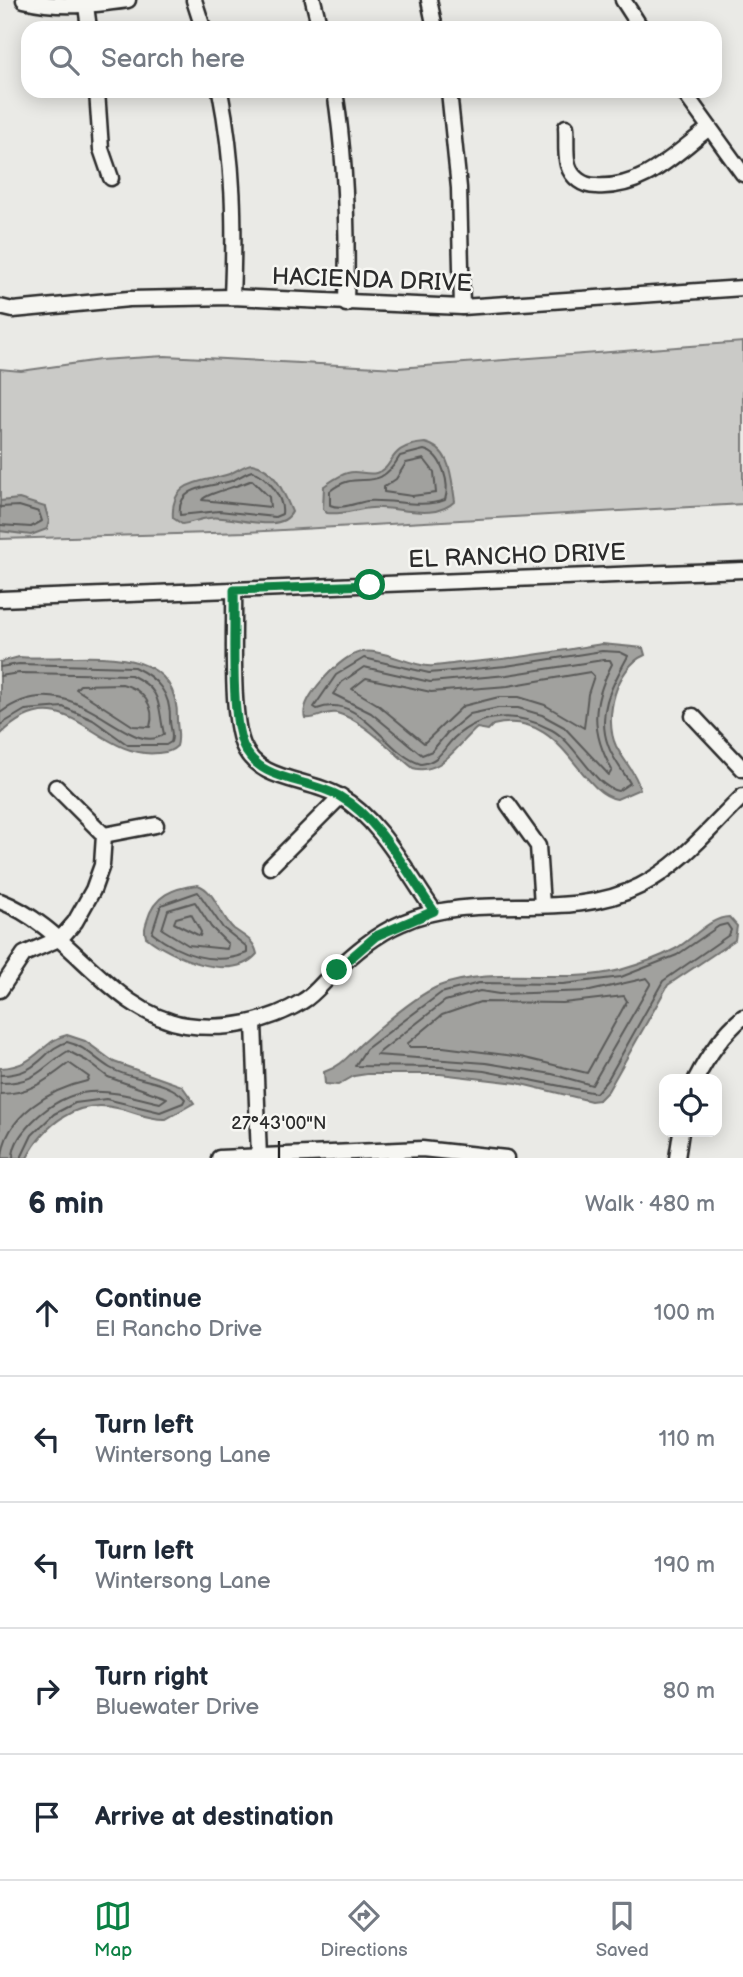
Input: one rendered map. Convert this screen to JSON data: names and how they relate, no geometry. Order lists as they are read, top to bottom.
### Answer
{
  "streets": {
    "street": ["HACIENDA DRIVE", "EL RANCHO DRIVE"]
  },
  "page": {
    "search": "Search here",
    "heading": ["6 min", "Walk · 480 m"],
    "list": [
      ["Continue", "El Rancho Drive", "100 m"],
      ["Turn left", "Wintersong Lane", "110 m"],
      ["Turn left", "Wintersong Lane", "190 m"],
      ["Turn right", "Bluewater Drive", "80 m"],
      "Arrive at destination"
    ],
    "nav": ["Map", "Directions", "Saved"]
  },
  "coordinates": ["27°43'00\"N"]
}
